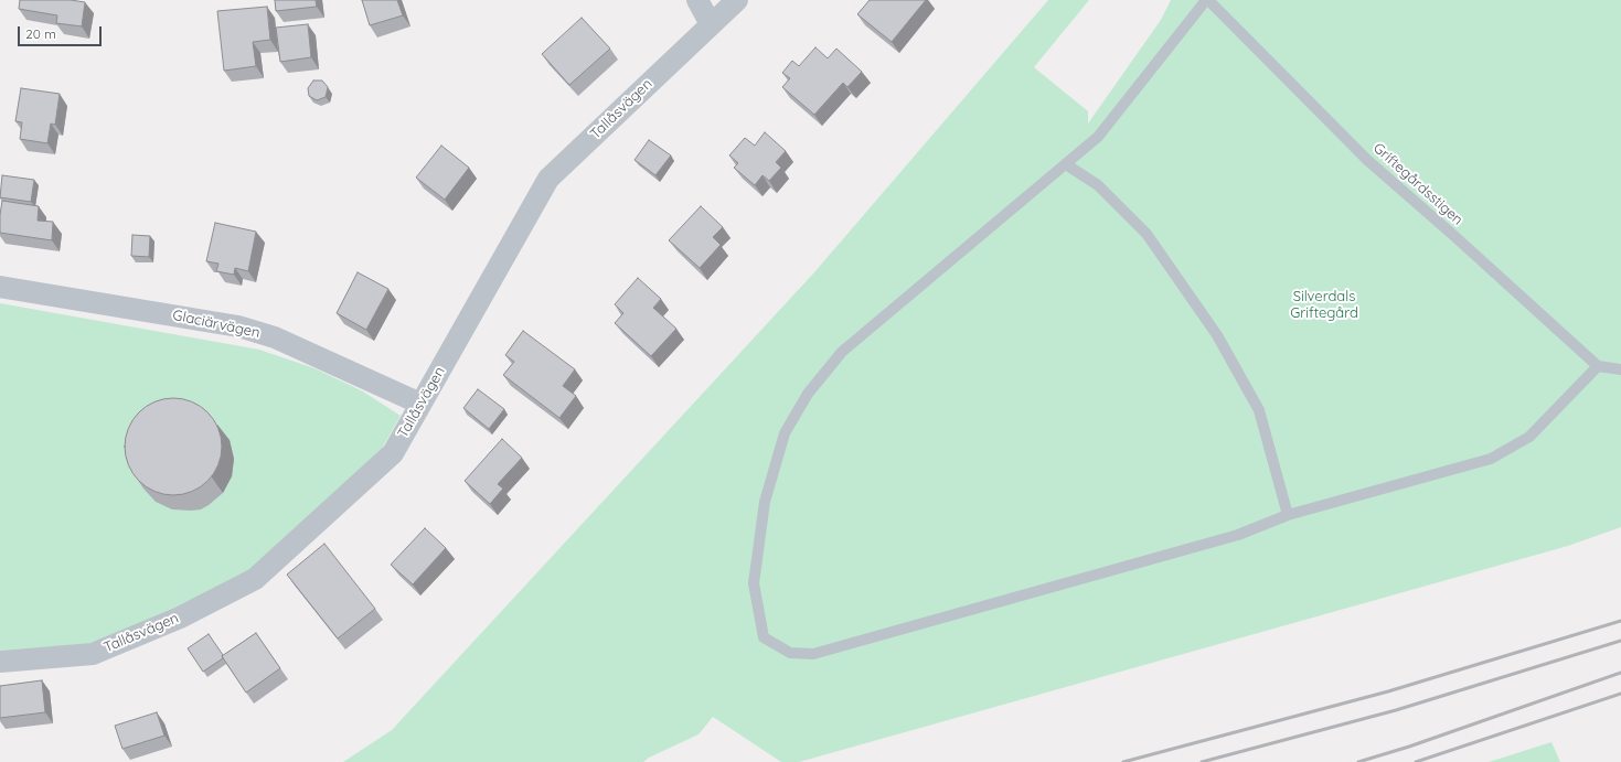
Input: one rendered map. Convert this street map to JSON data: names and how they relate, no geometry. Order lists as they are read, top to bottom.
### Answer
{
  "streets": {
    "street": ["Tallåsvägen", "Glaciärvägen"],
    "lane": ["Griftegårdsstigen"]
  },
  "crossings": [
    ["Tallåsvägen", "Glaciärvägen"]
  ],
  "parks": ["Silverdals Griftegård"],
  "scale_bar": "20 m"
}
